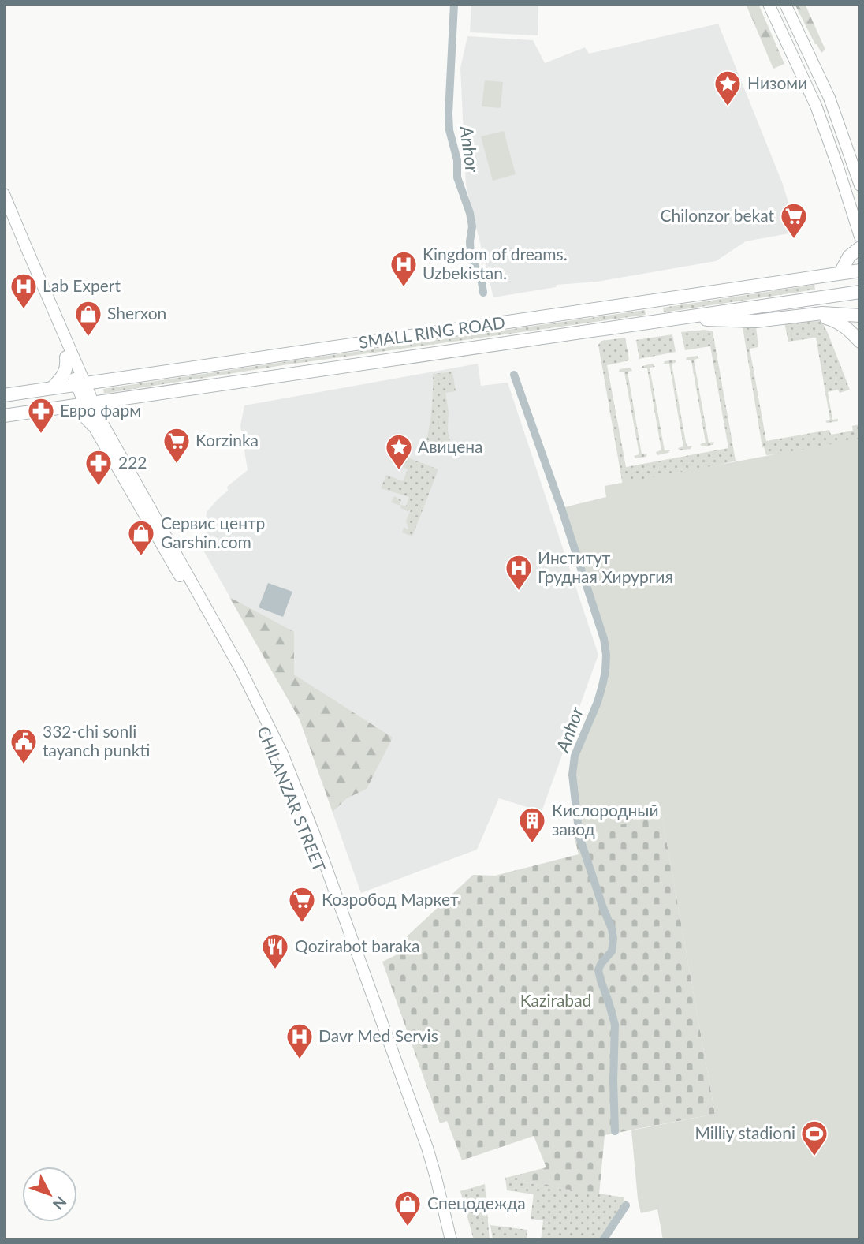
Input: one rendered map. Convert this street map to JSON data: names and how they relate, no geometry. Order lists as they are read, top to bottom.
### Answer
{
  "streets": {
    "highway": ["SMALL RING ROAD"],
    "main road": ["CHILANZAR STREET"]
  },
  "crossings": [
    ["SMALL RING ROAD", "CHILANZAR STREET"]
  ],
  "water": ["Anhor"],
  "parks": ["Kazirabad"],
  "places": {
    "place": ["Низоми", "Авицена"],
    "supermarket": ["Chilonzor bekat", "Korzinka", "Козробод Маркет"],
    "hospital": [
      "Kingdom of dreams. Uzbekistan.",
      "Lab Expert",
      "Институт Грудная Хирургия",
      "Davr Med Servis"
    ],
    "shop": ["Sherxon", "Сервис центр Garshin.com", "Спецодежда"],
    "pharmacy": ["Евро фарм", "222"],
    "public building": ["332-chi sonli tayanch punkti"],
    "building": ["Кислородный завод"],
    "restaurant": ["Qozirabot baraka"],
    "sports": ["Milliy stadioni"]
  },
  "north": "bottom right"
}
